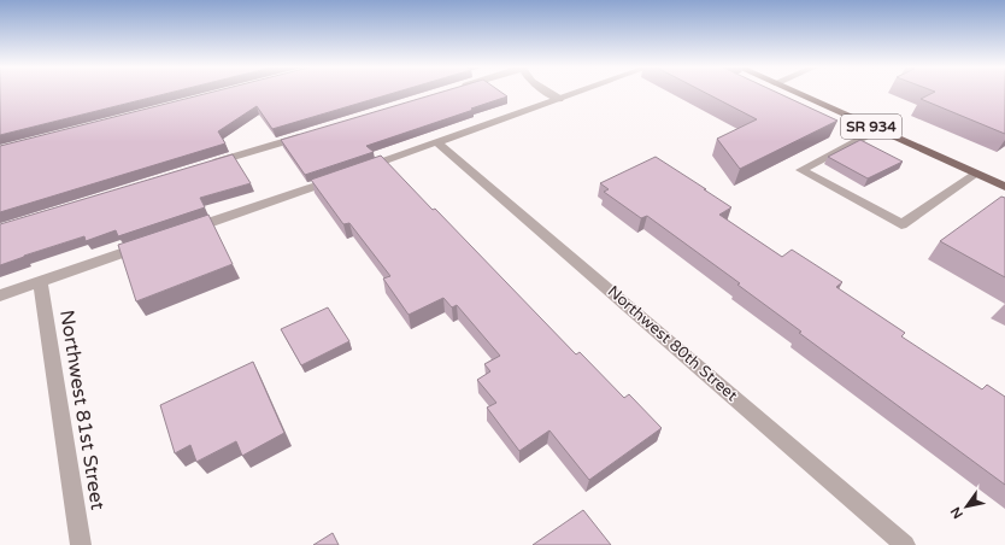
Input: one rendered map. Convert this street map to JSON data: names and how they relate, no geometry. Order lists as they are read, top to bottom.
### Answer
{
  "streets": {
    "main road": ["SR 934"],
    "street": ["Northwest 80th Street", "Northwest 81st Street"]
  },
  "north": "bottom left"
}
